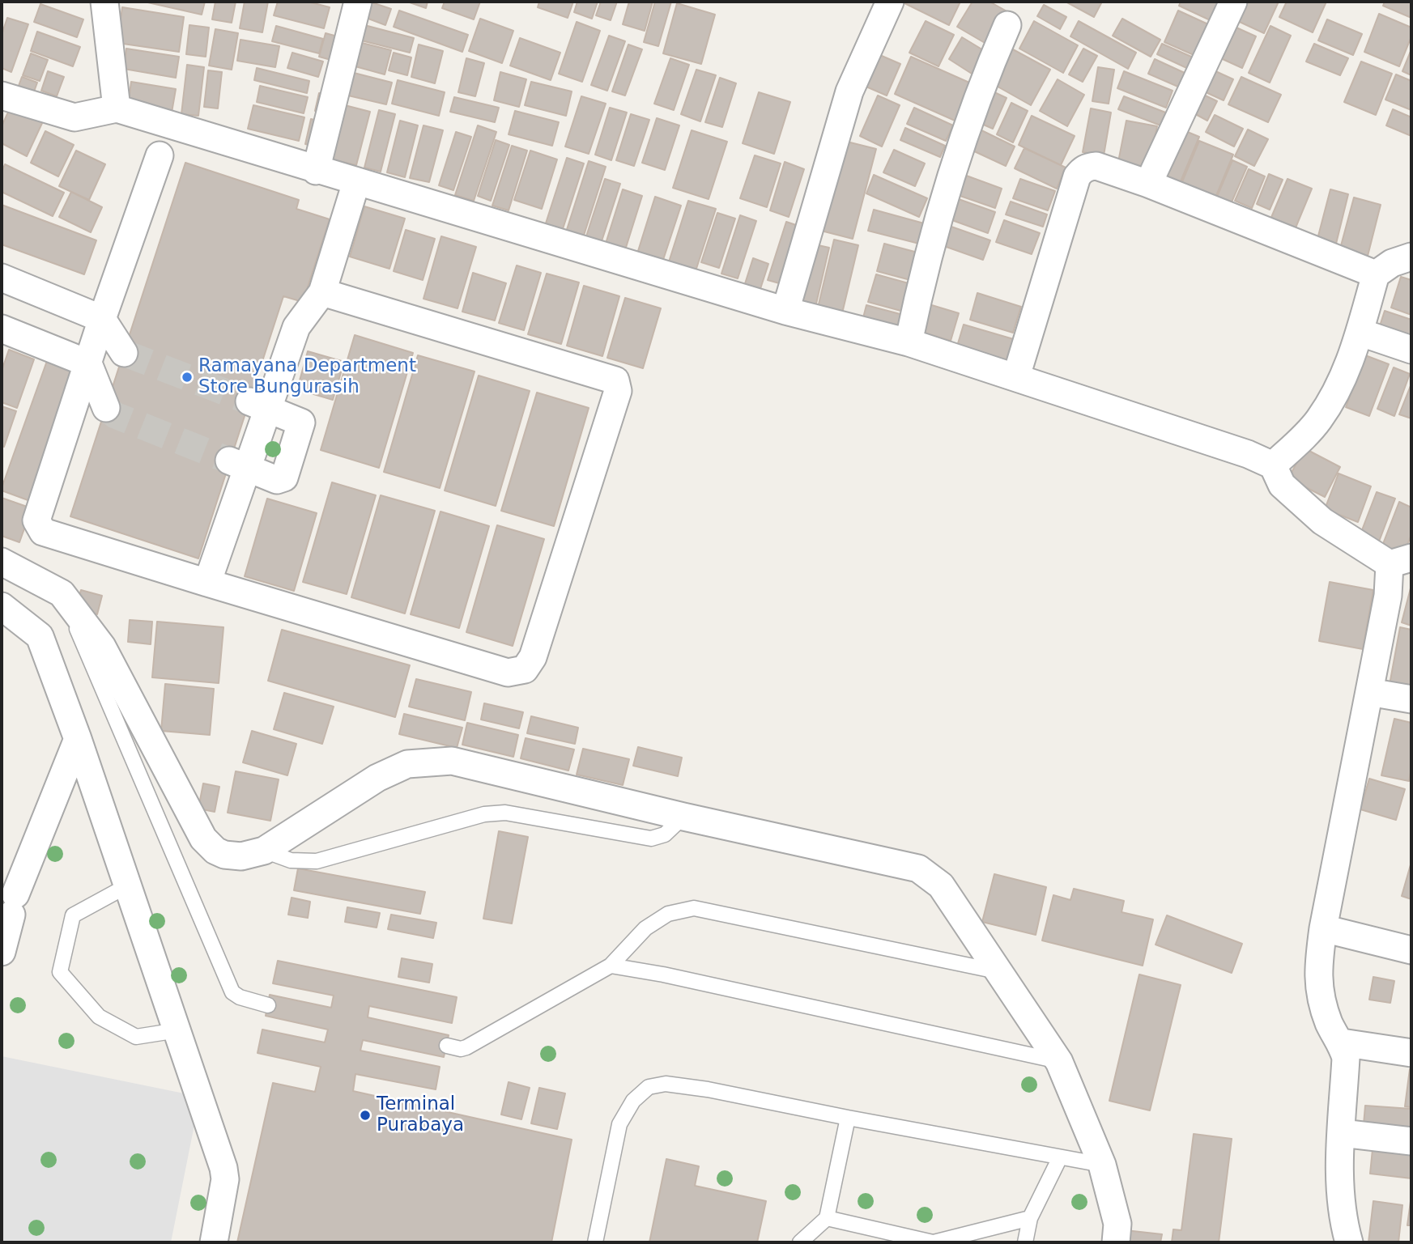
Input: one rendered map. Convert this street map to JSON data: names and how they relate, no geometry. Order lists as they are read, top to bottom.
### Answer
{
  "places": ["Ramayana Department Store Bungurasih", "Terminal Purabaya"]
}
